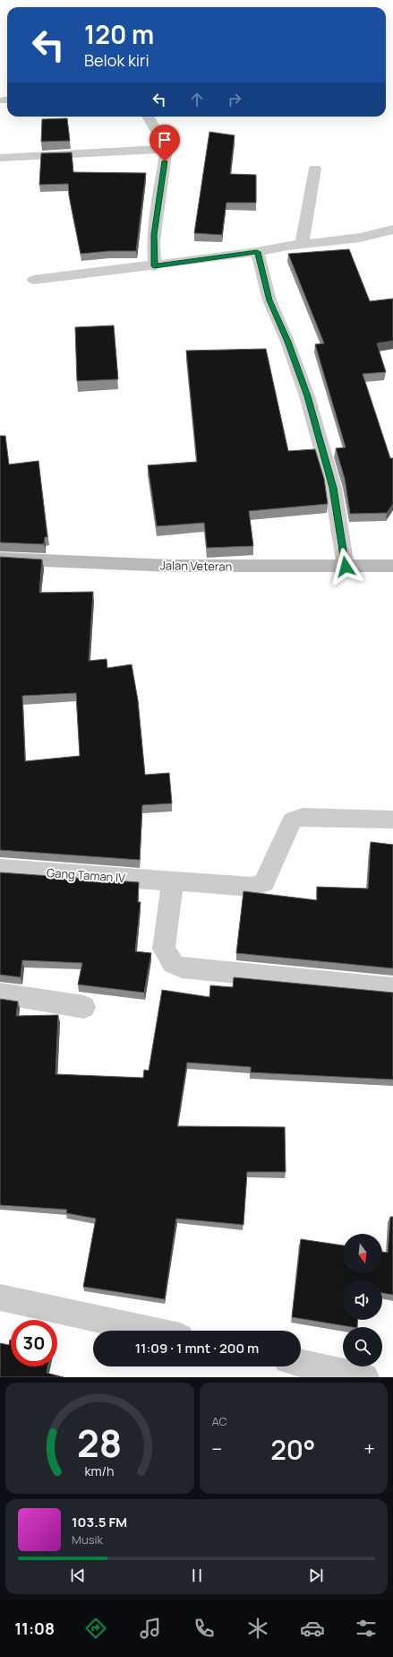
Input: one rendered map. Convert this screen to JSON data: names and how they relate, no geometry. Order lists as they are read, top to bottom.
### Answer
{
  "streets": {
    "street": ["Jalan Veteran", "Gang Taman IV"]
  },
  "north": "bottom",
  "page": {
    "turn": ["120 m", "Belok kiri"],
    "limit": "30",
    "trip": "11:09 · 1 mnt · 200 m",
    "tile": "AC",
    "heat": ["−", "20°", "+"],
    "song": ["103.5 FM", "Musik"],
    "tabs": "11:08",
    "gauge": ["28", "km/h"]
  }
}
